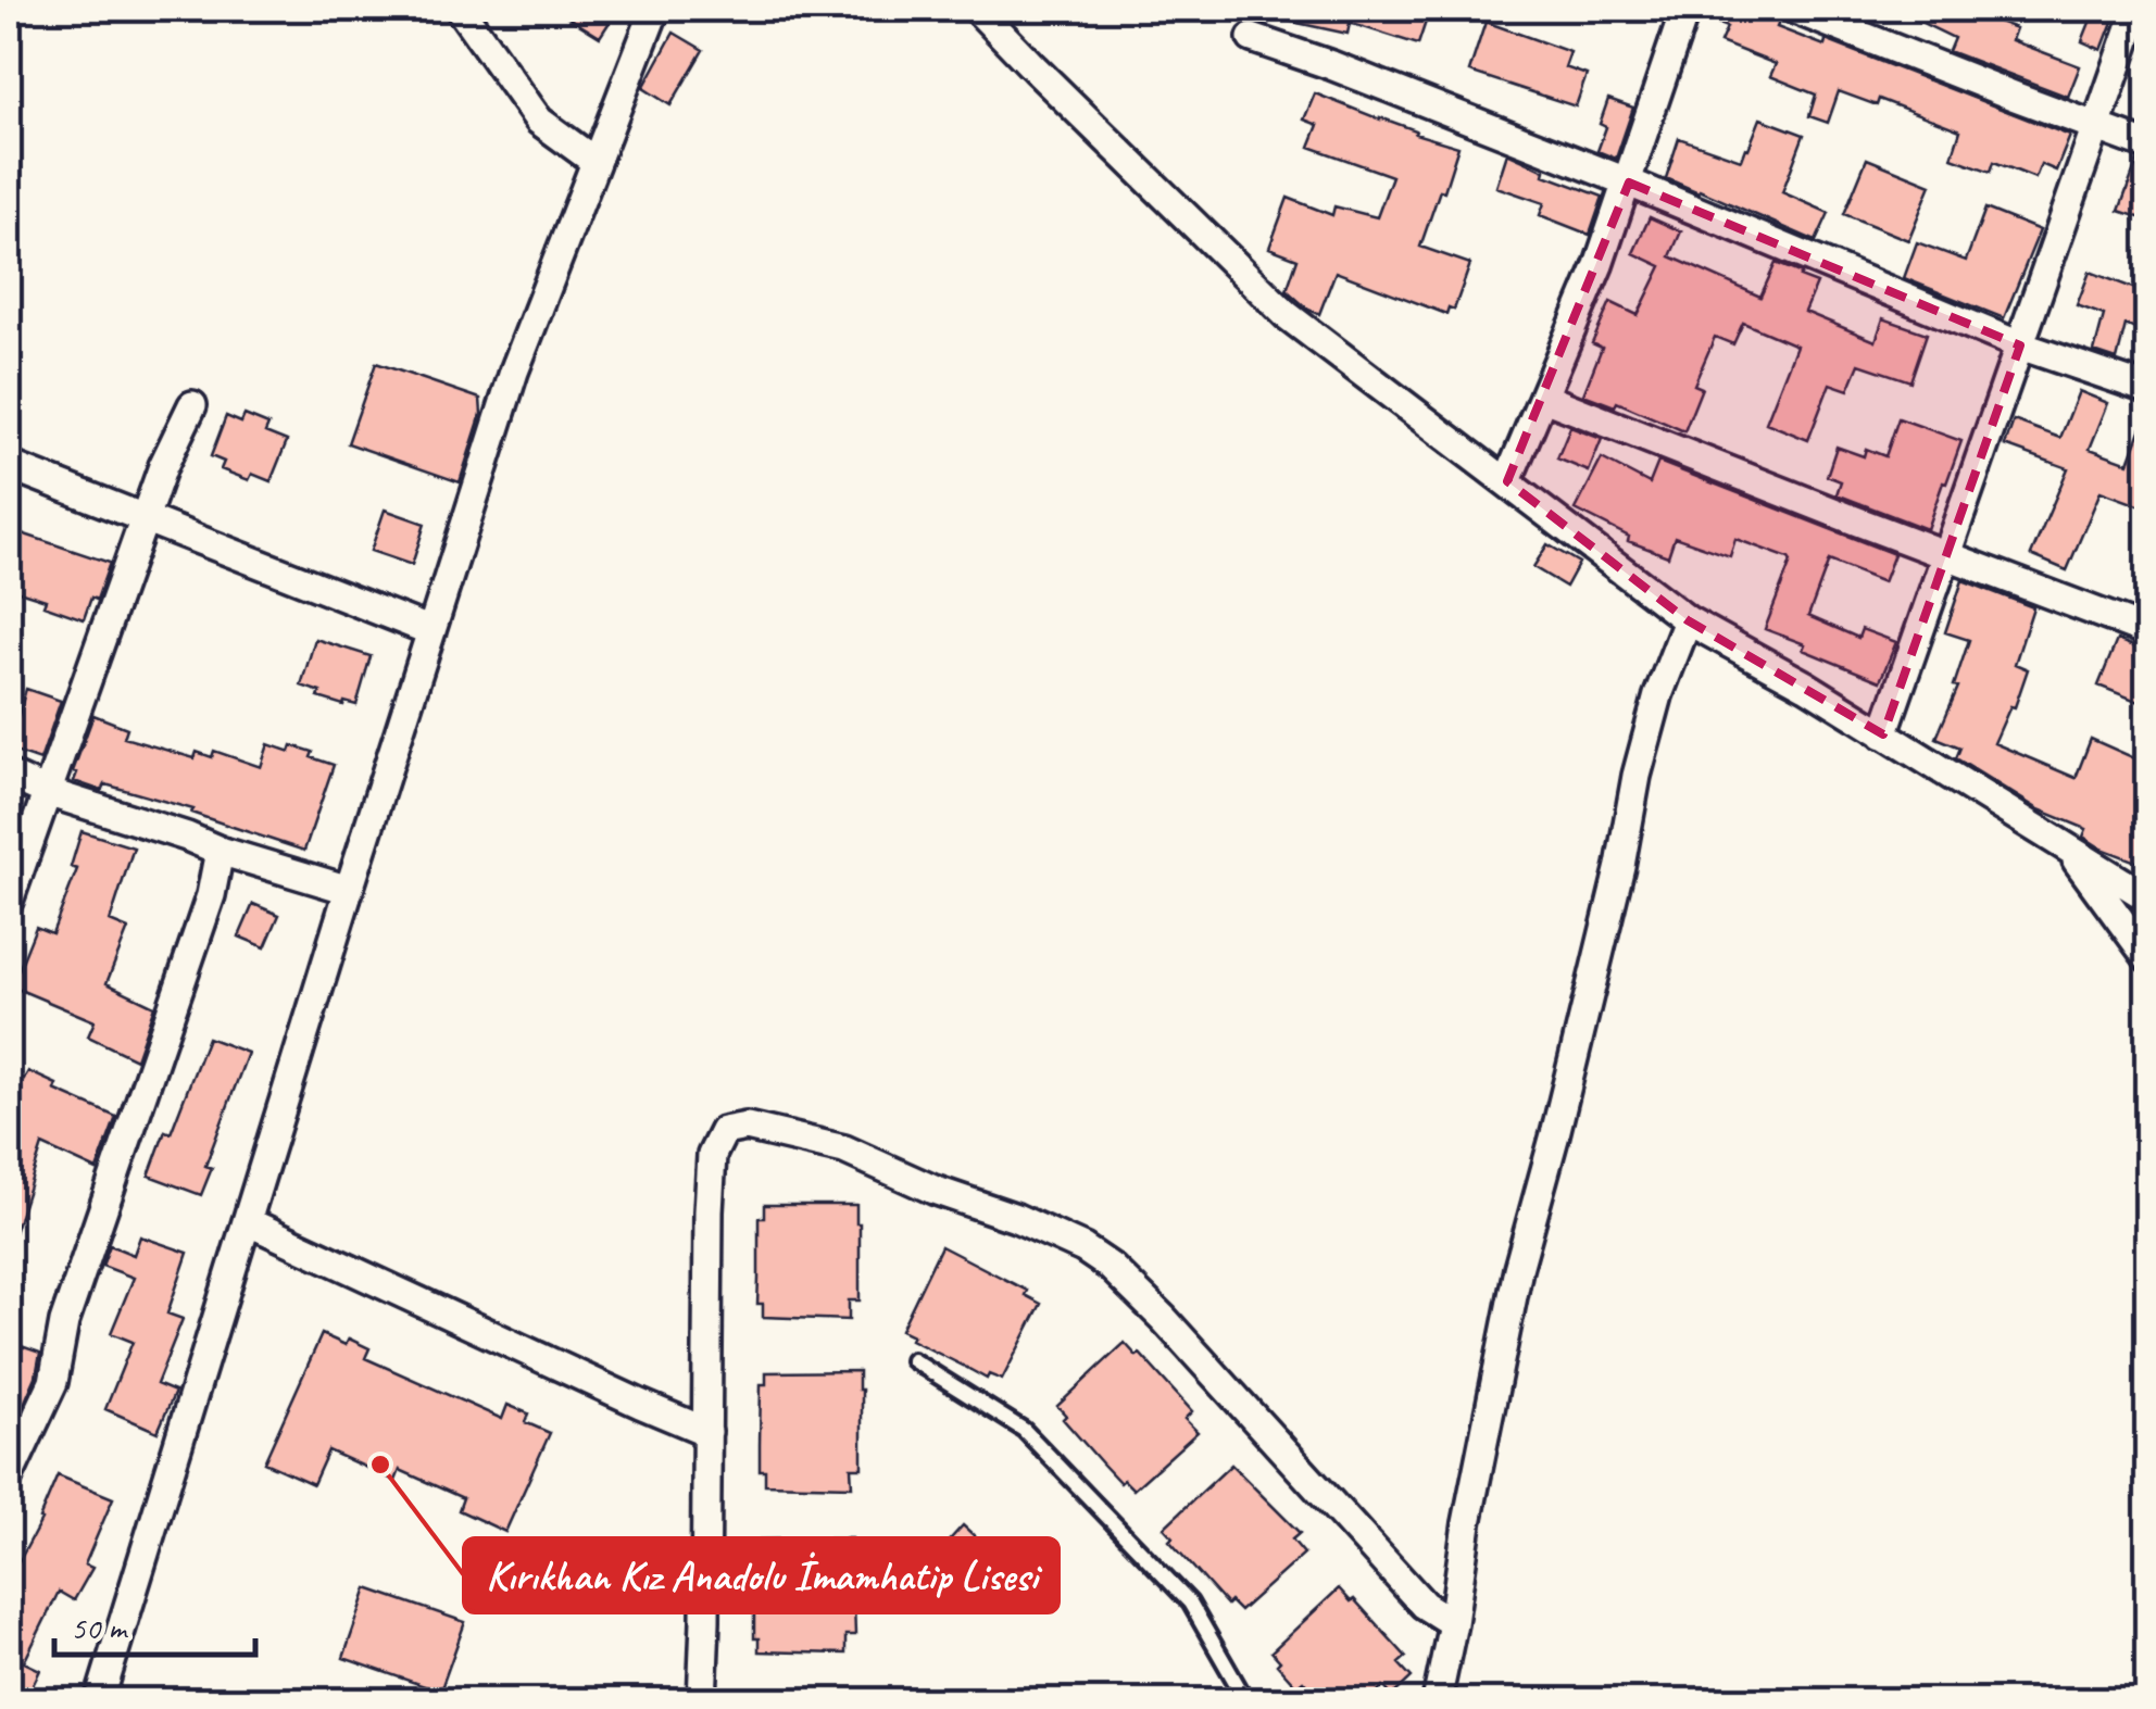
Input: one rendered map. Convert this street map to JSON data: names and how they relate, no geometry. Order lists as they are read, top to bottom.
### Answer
{
  "places": ["Kırıkhan Kız Anadolu İmamhatip Lisesi"],
  "scale_bar": "50 m"
}
